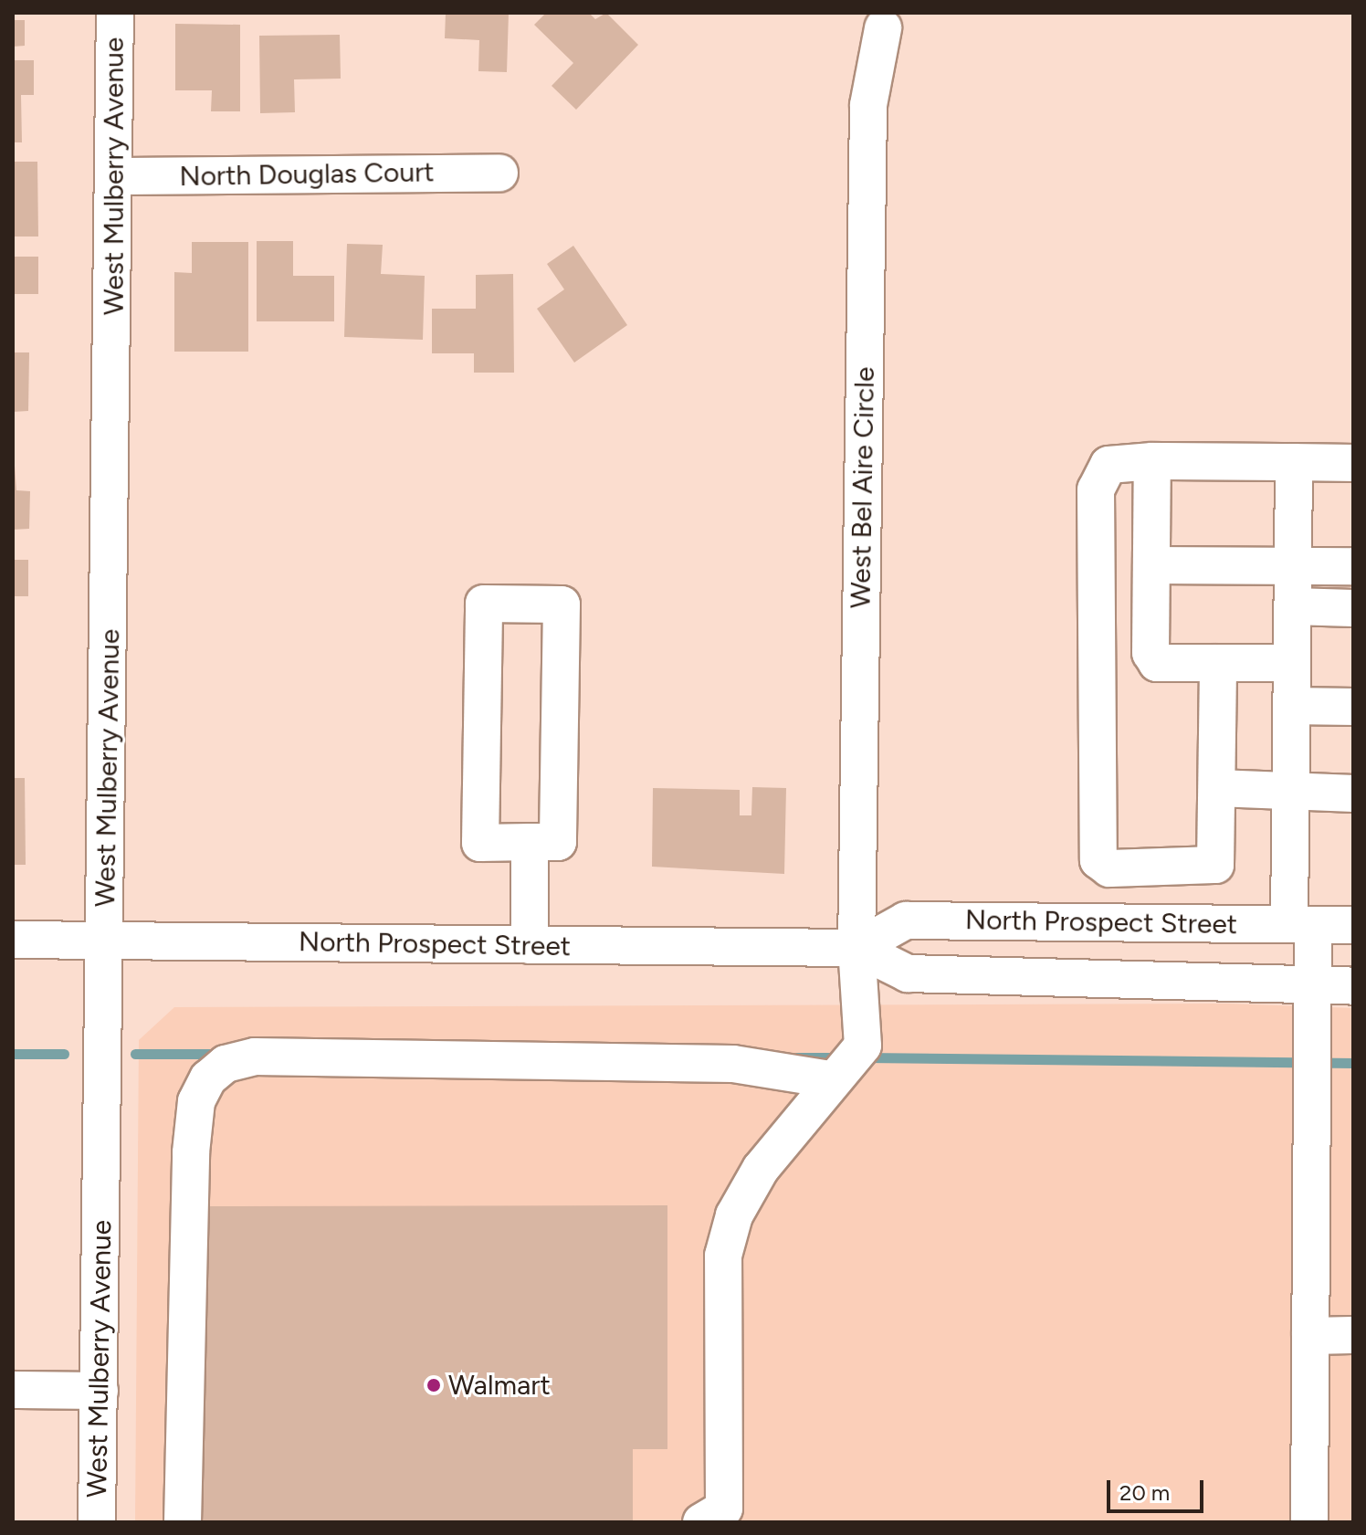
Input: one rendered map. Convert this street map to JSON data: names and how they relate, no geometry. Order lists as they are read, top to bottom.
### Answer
{
  "streets": {
    "street": [
      "North Douglas Court",
      "West Mulberry Avenue",
      "West Bel Aire Circle",
      "North Prospect Street"
    ]
  },
  "crossings": [
    ["North Douglas Court", "West Mulberry Avenue"],
    ["West Mulberry Avenue", "North Prospect Street"],
    ["West Bel Aire Circle", "North Prospect Street"]
  ],
  "places": ["Walmart"],
  "scale_bar": "20 m"
}
